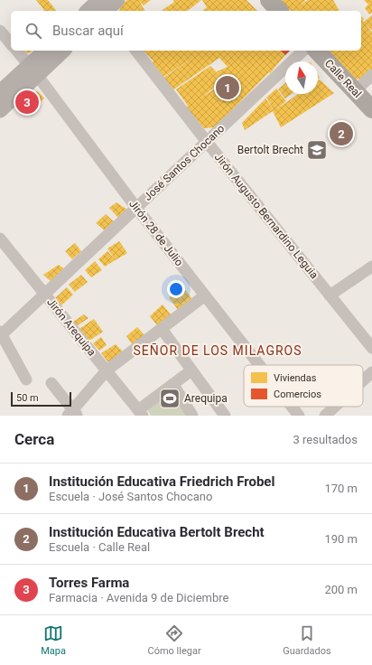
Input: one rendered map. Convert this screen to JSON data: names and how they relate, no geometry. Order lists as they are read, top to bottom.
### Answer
{
  "streets": {
    "highway": ["Calle Real"],
    "street": [
      "José Santos Chocano",
      "Jirón Augusto Bernardino Leguia",
      "Jirón 28 de Julio",
      "Jirón Arequipa"
    ]
  },
  "crossings": [
    ["José Santos Chocano", "Jirón Augusto Bernardino Leguia"],
    ["José Santos Chocano", "Jirón 28 de Julio"],
    ["José Santos Chocano", "Jirón Arequipa"]
  ],
  "districts": ["SEÑOR DE LOS MILAGROS"],
  "places": {
    "school or university": ["Bertolt Brecht"],
    "sports": ["Arequipa"]
  },
  "legend": ["Viviendas", "Comercios"],
  "scale_bar": "50 m",
  "north": "top",
  "page": {
    "search": "Buscar aquí",
    "pins": ["1", "3", "2"],
    "scale": "50 m",
    "heading": ["Cerca", "3 resultados"],
    "list": [
      {
        "mark": "1",
        "name": "Institución Educativa Friedrich Frobel",
        "note": "Escuela · José Santos Chocano",
        "value": "170 m"
      },
      {
        "mark": "2",
        "name": "Institución Educativa Bertolt Brecht",
        "note": "Escuela · Calle Real",
        "value": "190 m"
      },
      {
        "mark": "3",
        "name": "Torres Farma",
        "note": "Farmacia · Avenida 9 de Diciembre",
        "value": "200 m"
      }
    ],
    "nav": ["Mapa", "Cómo llegar", "Guardados"]
  }
}
